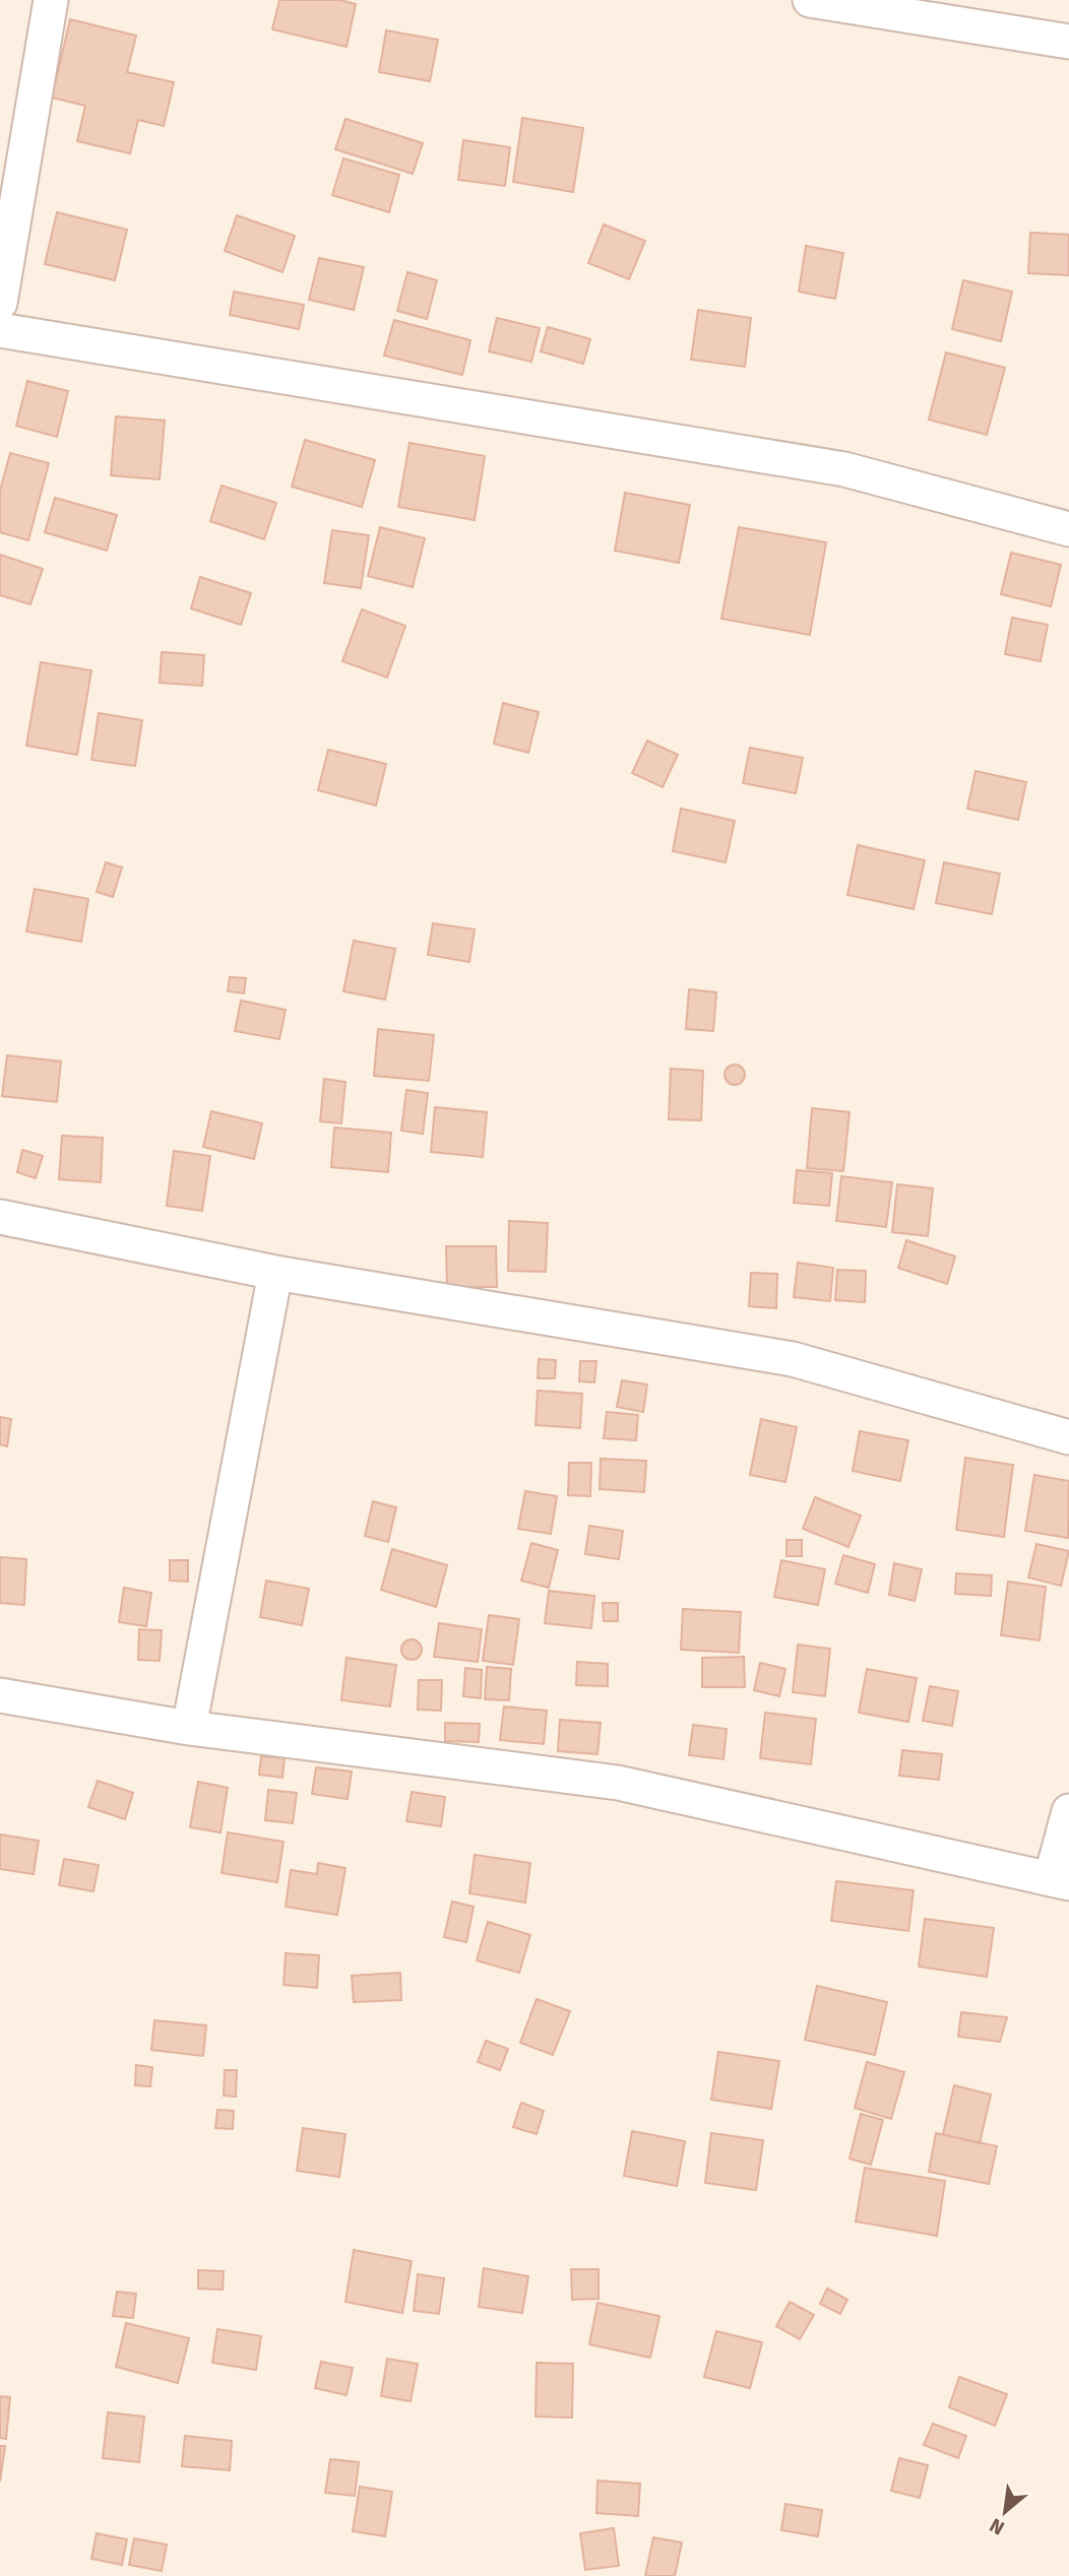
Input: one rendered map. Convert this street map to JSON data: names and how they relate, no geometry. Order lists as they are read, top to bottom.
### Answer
{
  "north": "bottom left"
}
